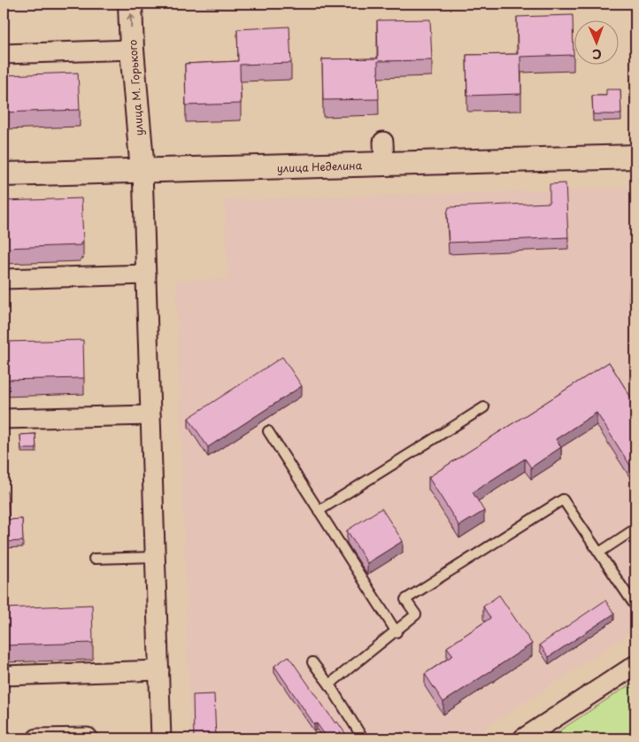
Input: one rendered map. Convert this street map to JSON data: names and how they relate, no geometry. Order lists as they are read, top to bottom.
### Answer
{
  "streets": {
    "street": ["улица М. Горького", "улица Неделина"]
  },
  "crossings": [
    ["улица М. Горького", "улица Неделина"]
  ],
  "north": "bottom"
}
